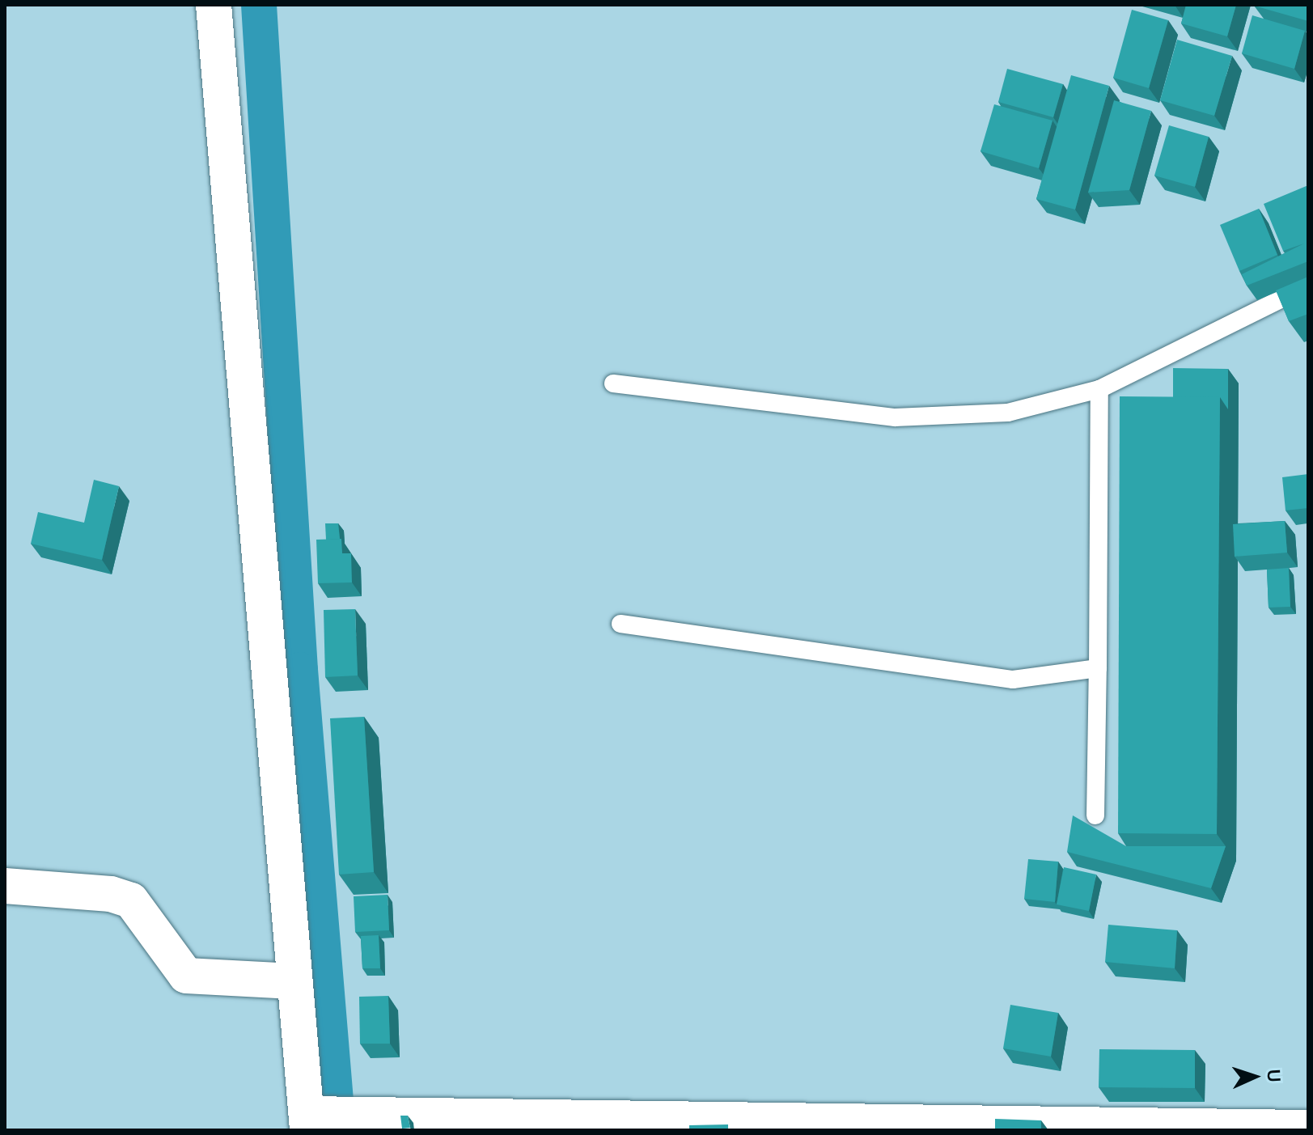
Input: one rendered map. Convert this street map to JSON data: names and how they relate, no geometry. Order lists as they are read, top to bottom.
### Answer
{
  "north": "right"
}
